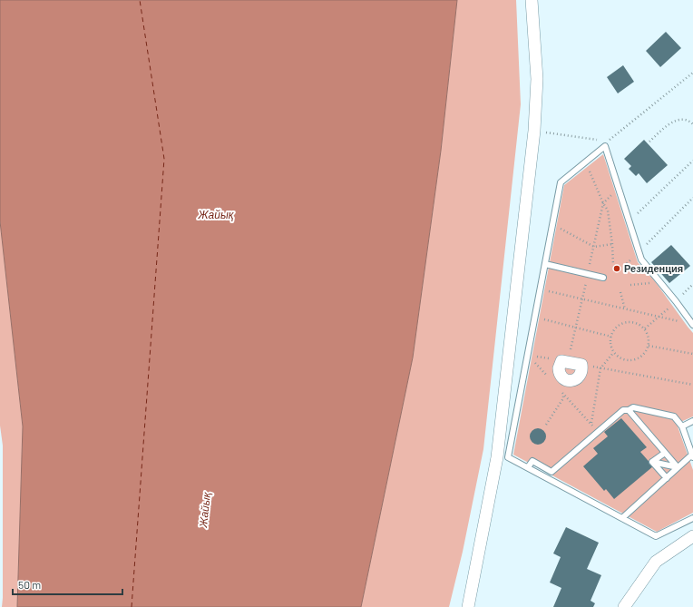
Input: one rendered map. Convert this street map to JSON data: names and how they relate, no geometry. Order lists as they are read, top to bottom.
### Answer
{
  "water": ["Жайық"],
  "places": ["Резиденция"],
  "scale_bar": "50 m"
}
